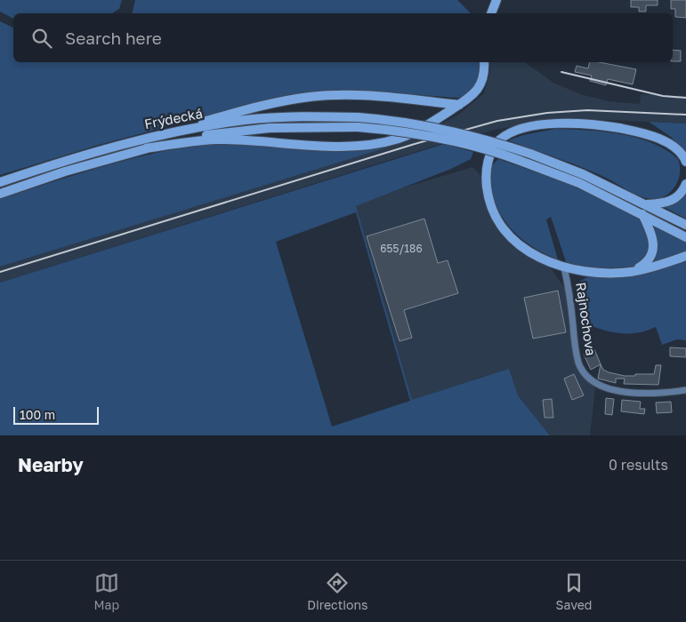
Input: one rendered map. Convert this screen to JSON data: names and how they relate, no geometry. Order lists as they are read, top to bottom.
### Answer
{
  "streets": {
    "main road": ["Frýdecká"],
    "street": ["Rajnochova"]
  },
  "house_numbers": ["655/186"],
  "scale_bar": "100 m",
  "page": {
    "search": "Search here",
    "scale": "100 m",
    "heading": ["Nearby", "0 results"],
    "nav": ["Map", "Directions", "Saved"]
  }
}
